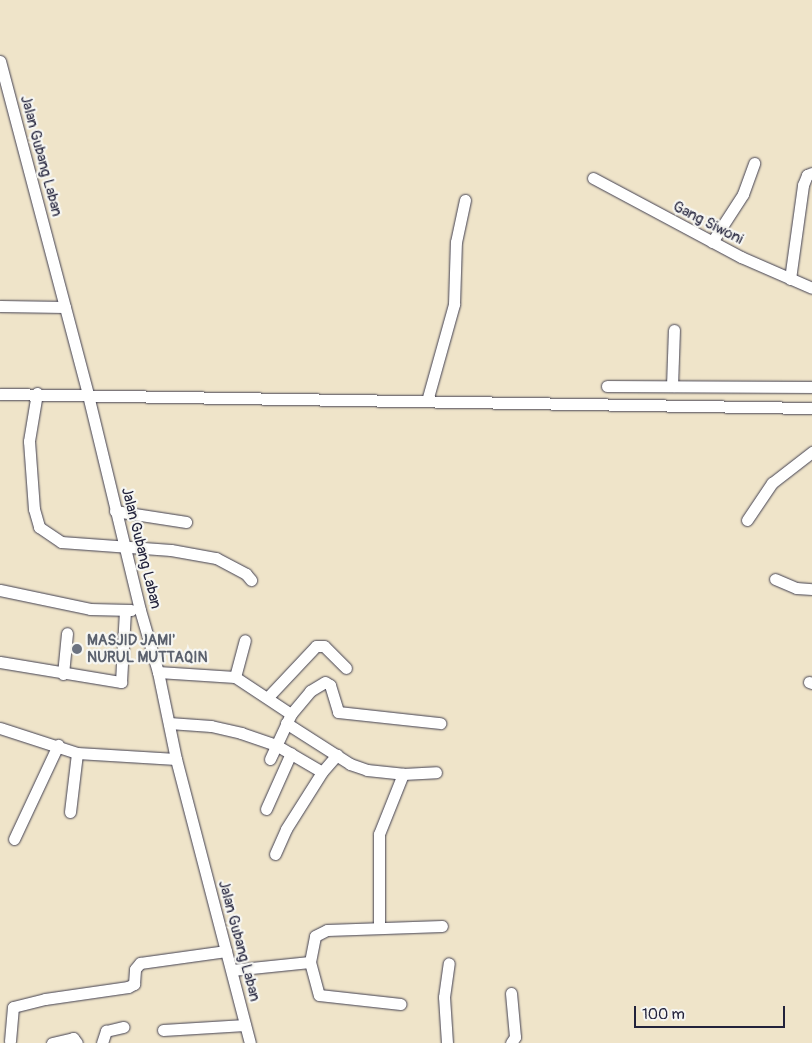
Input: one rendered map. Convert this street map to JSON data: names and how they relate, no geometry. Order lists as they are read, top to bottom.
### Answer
{
  "streets": {
    "street": ["Jalan Gubang Laban", "Gang Siwoni"]
  },
  "places": ["MASJID JAMI' NURUL MUTTAQIN"],
  "scale_bar": "100 m"
}
